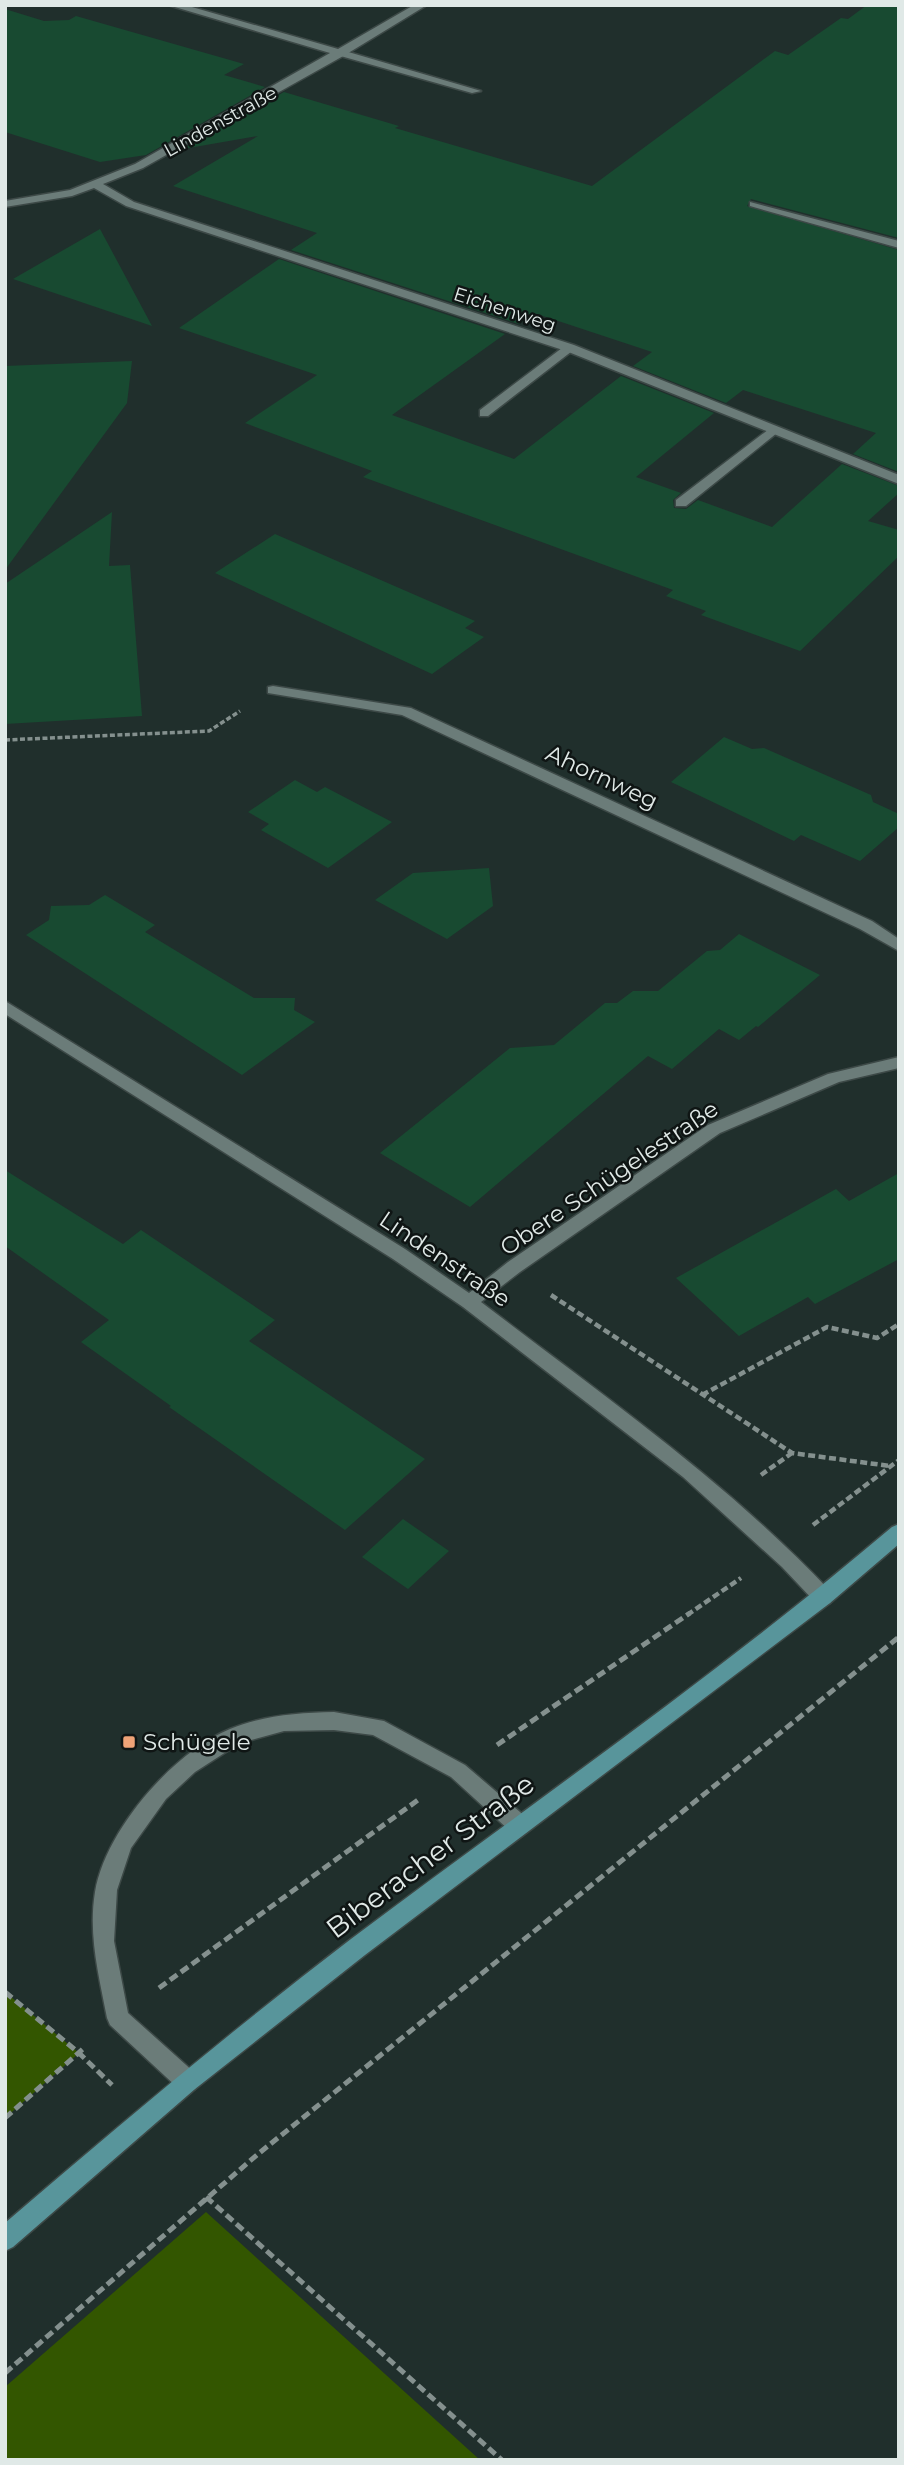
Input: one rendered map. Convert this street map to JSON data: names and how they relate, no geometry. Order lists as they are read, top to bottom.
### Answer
{
  "streets": {
    "street": [
      "Lindenstraße",
      "Eichenweg",
      "Ahornweg",
      "Obere Schügelestraße",
      "Biberacher Straße"
    ]
  },
  "crossings": [
    ["Lindenstraße", "Eichenweg"],
    ["Lindenstraße", "Obere Schügelestraße"],
    ["Lindenstraße", "Biberacher Straße"]
  ],
  "places": {
    "transit": ["Schügele"]
  }
}
